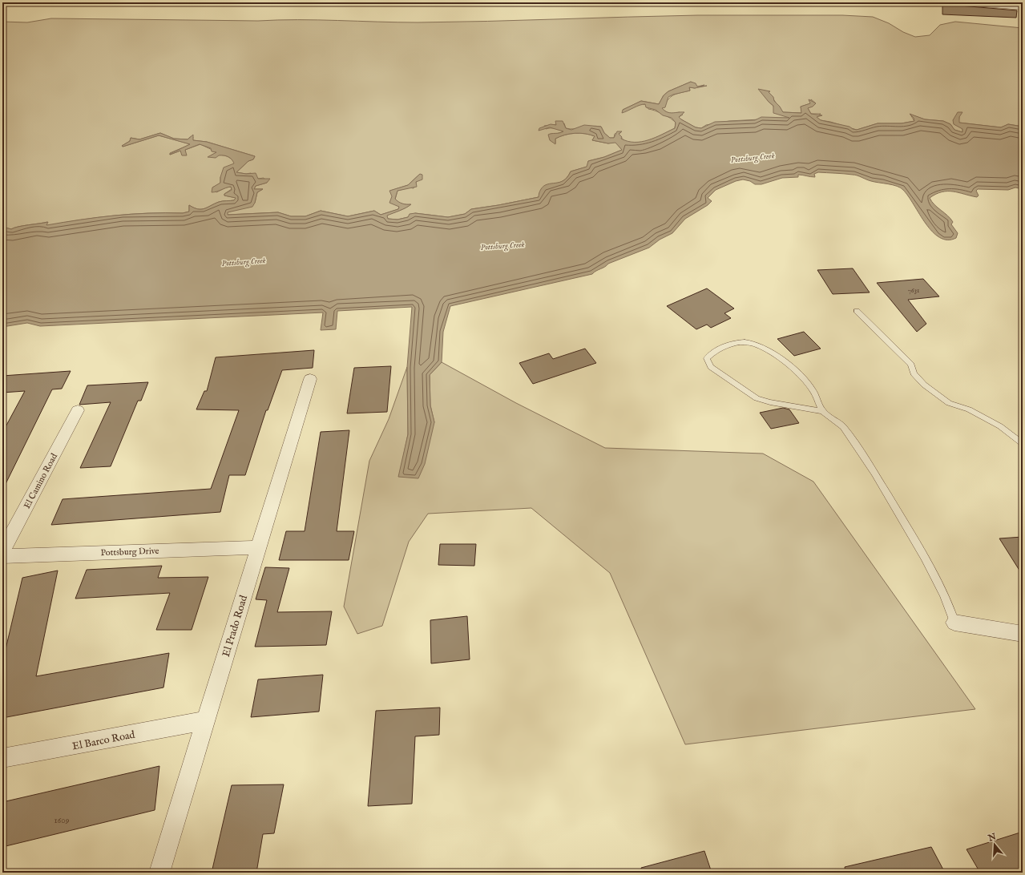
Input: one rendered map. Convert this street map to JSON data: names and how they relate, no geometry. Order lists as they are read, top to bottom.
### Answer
{
  "streets": {
    "street": [
      "El Camino Road",
      "Pottsburg Drive",
      "El Prado Road",
      "El Barco Road"
    ]
  },
  "crossings": [
    ["Pottsburg Drive", "El Prado Road"],
    ["El Prado Road", "El Barco Road"]
  ],
  "water": ["Pottsburg Creek"],
  "house_numbers": ["7631", "1609"],
  "north": "top"
}
